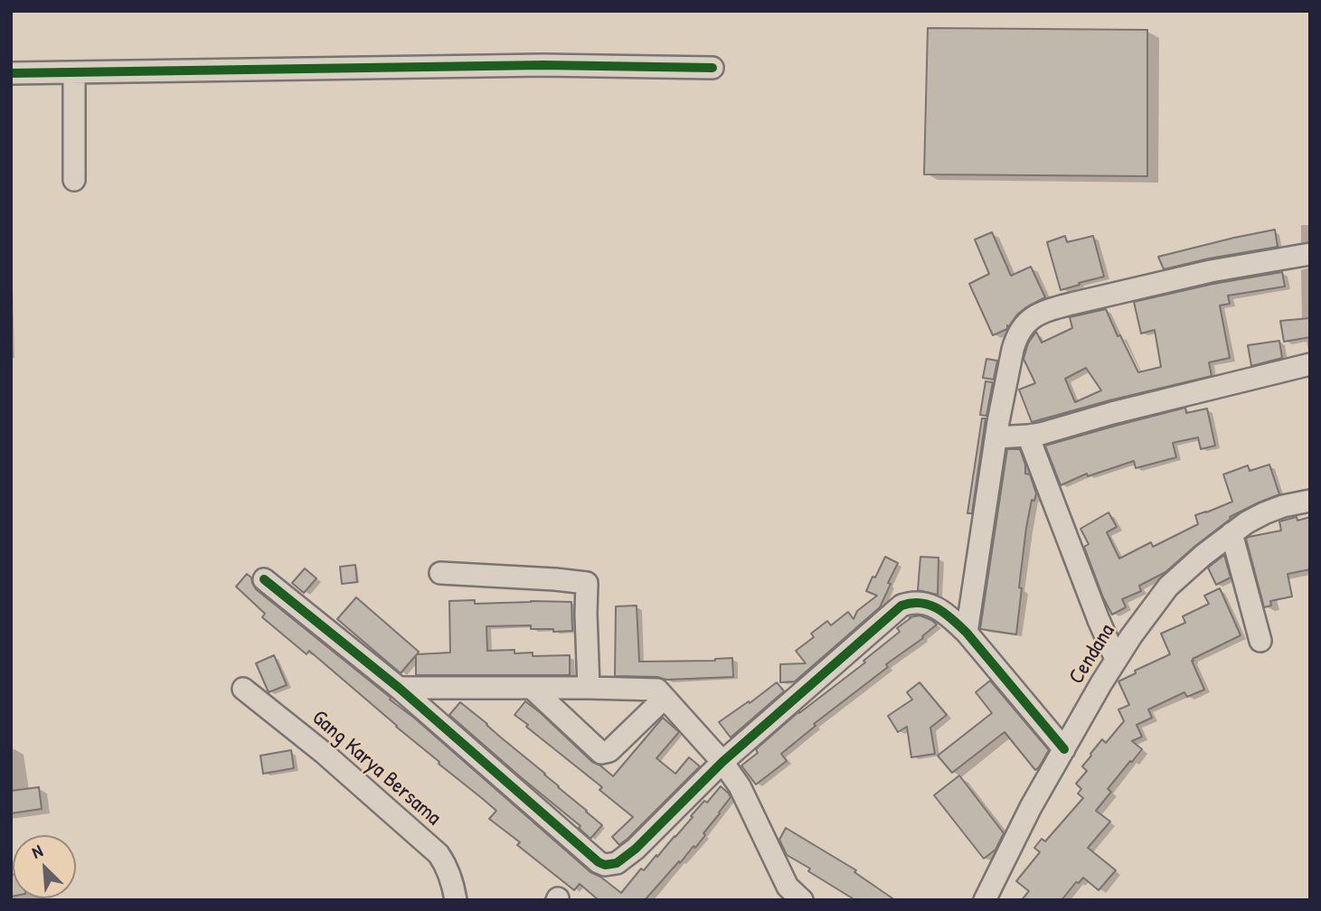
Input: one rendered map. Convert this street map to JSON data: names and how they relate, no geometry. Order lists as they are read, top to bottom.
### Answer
{
  "streets": {
    "street": ["Cendana", "Gang Karya Bersama"]
  },
  "north": "top left"
}
